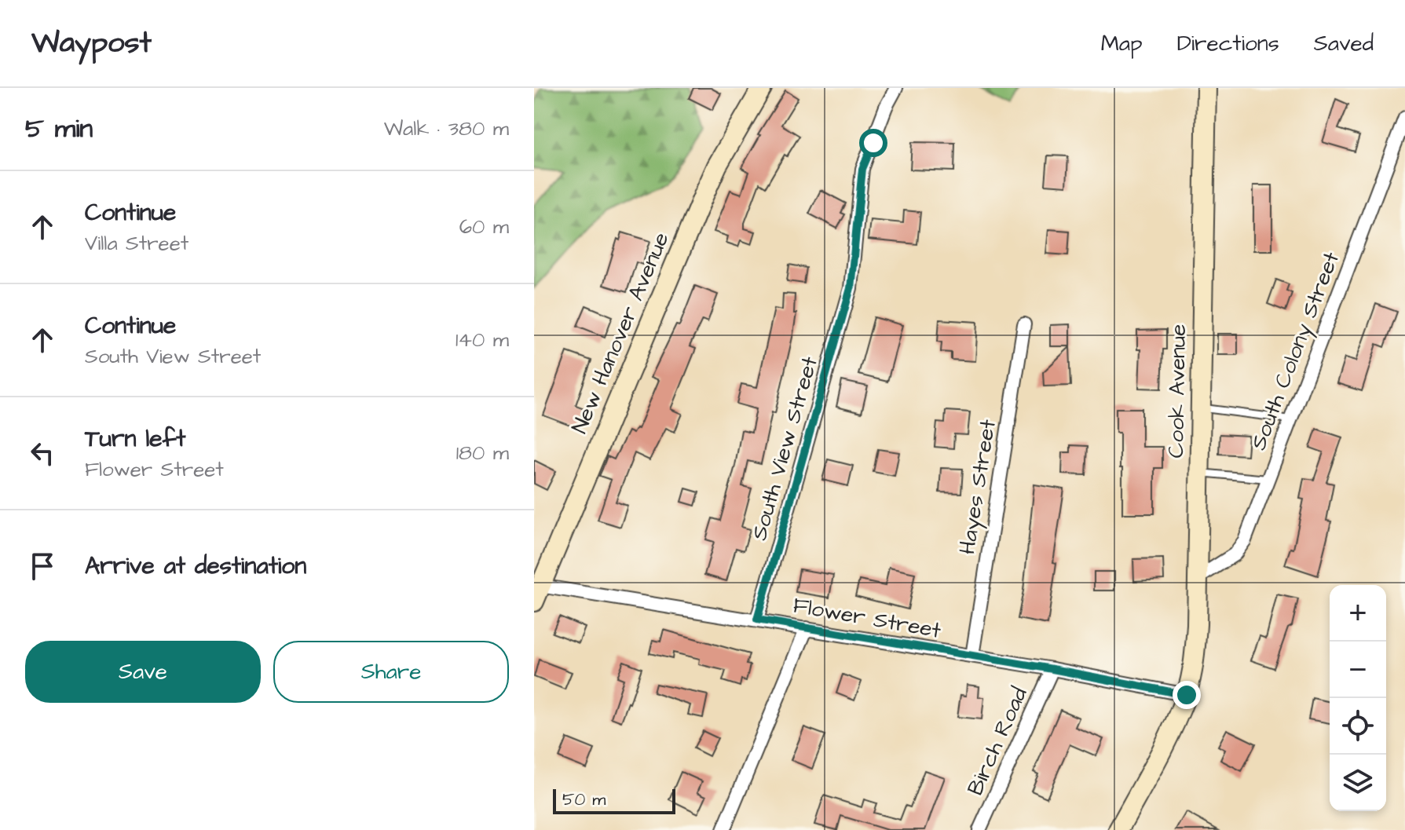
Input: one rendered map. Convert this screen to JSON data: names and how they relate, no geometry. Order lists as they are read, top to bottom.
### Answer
{
  "streets": {
    "main road": ["New Hanover Avenue", "Cook Avenue"],
    "street": [
      "South Colony Street",
      "South View Street",
      "Hayes Street",
      "Flower Street",
      "Birch Road"
    ]
  },
  "crossings": [
    ["New Hanover Avenue", "Flower Street"],
    ["South Colony Street", "Cook Avenue"],
    ["Cook Avenue", "Flower Street"],
    ["South View Street", "Flower Street"],
    ["Hayes Street", "Flower Street"],
    ["Flower Street", "Birch Road"]
  ],
  "scale_bar": "50 m",
  "page": {
    "header": "Waypost",
    "nav": ["Map", "Directions", "Saved"],
    "heading": ["5 min", "Walk · 380 m"],
    "list": [
      ["Continue", "Villa Street", "60 m"],
      ["Continue", "South View Street", "140 m"],
      ["Turn left", "Flower Street", "180 m"],
      "Arrive at destination"
    ],
    "map_buttons": ["+", "−"],
    "buttons": ["Save", "Share"],
    "scale": "50 m"
  }
}
